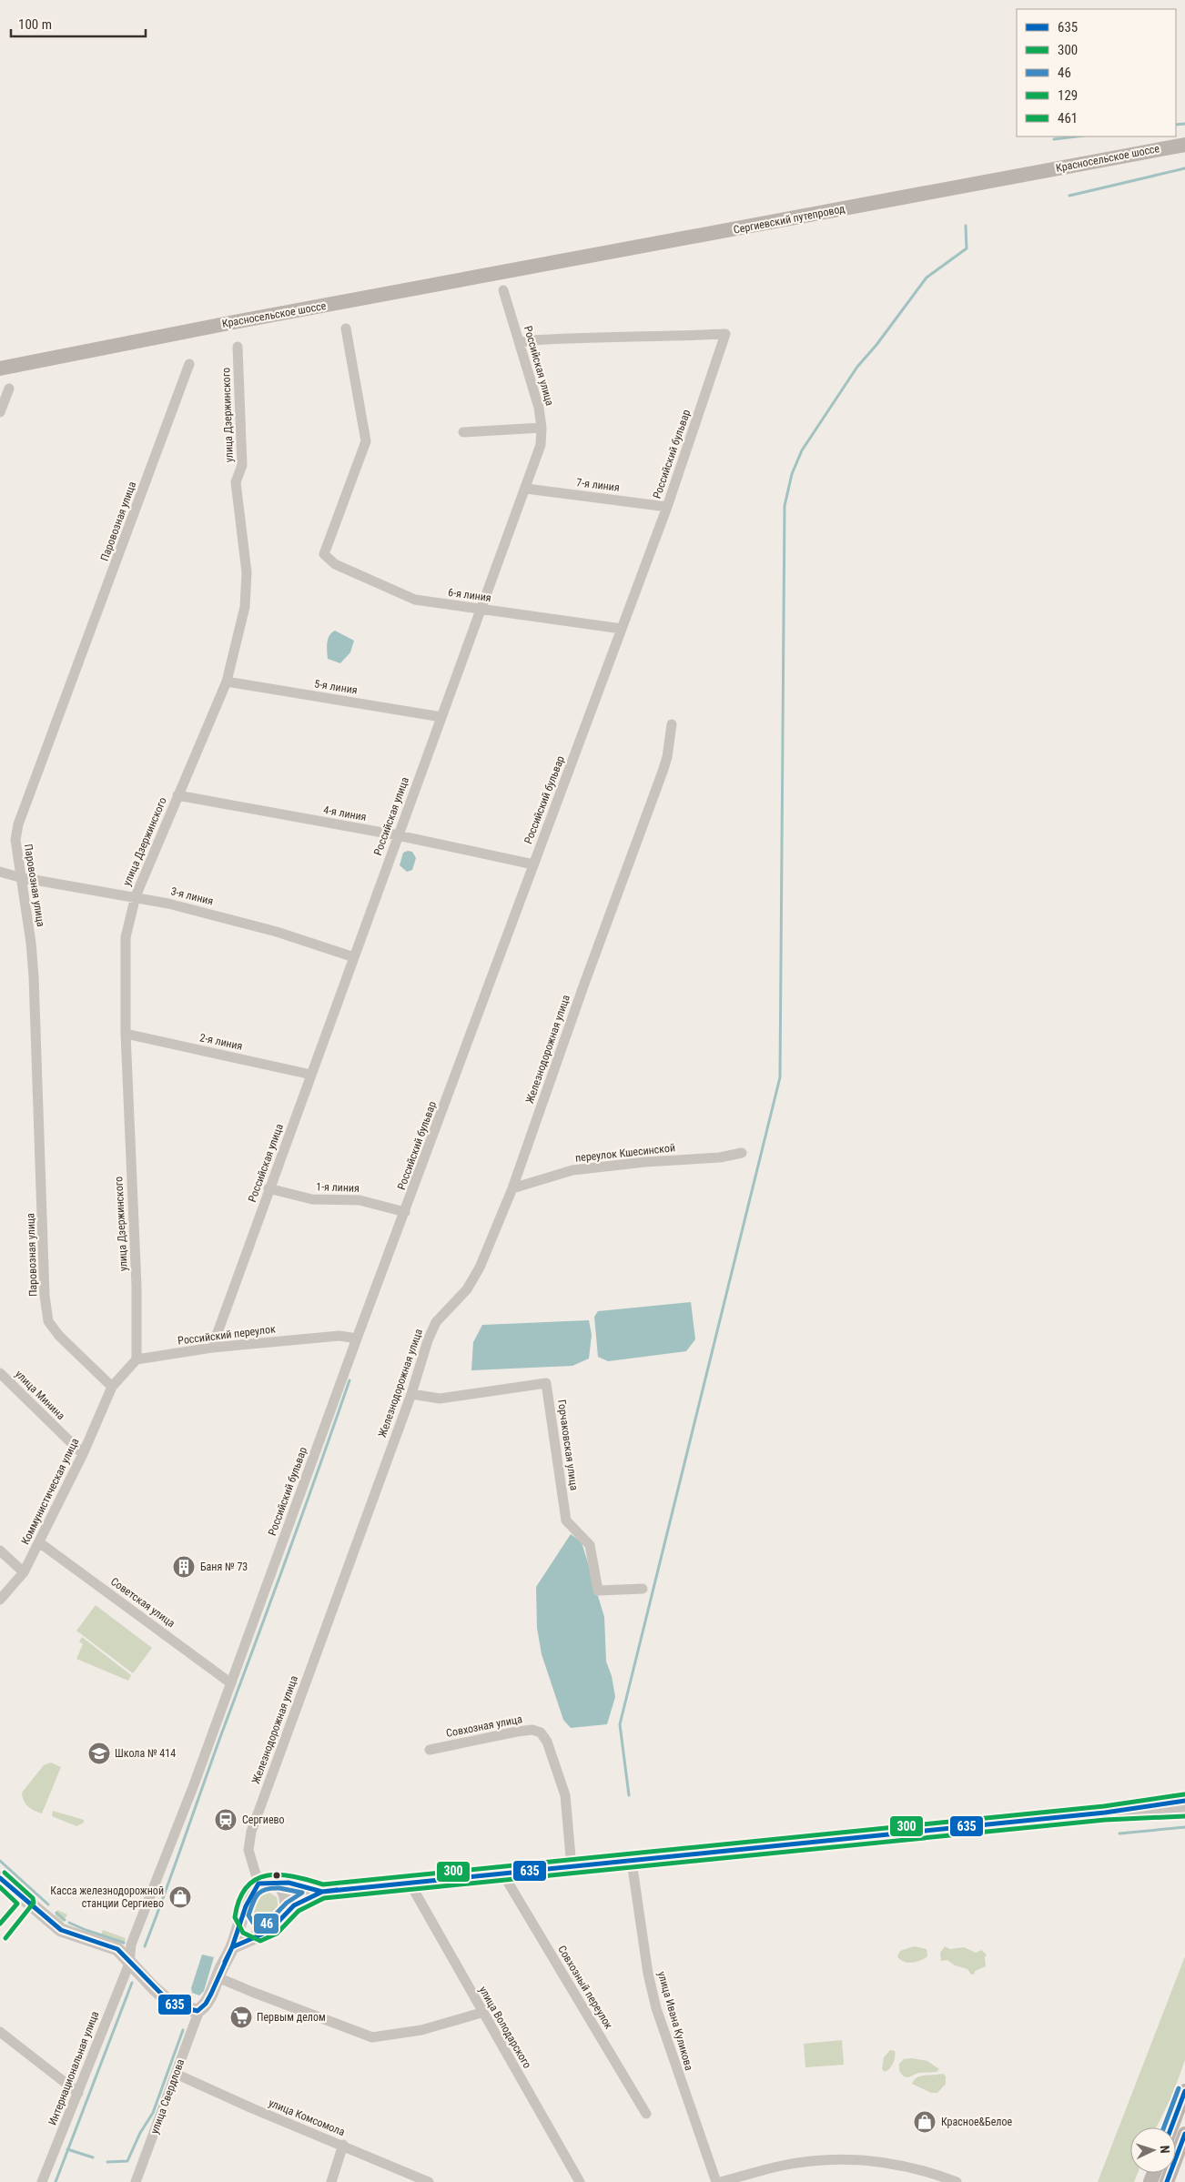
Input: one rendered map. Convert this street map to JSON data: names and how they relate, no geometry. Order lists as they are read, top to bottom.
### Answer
{
  "streets": {
    "main road": ["Красносельское шоссе", "Сергиевский путепровод"],
    "street": [
      "Российская улица",
      "улица Дзержинского",
      "Российский бульвар",
      "7-я линия",
      "Паровозная улица",
      "6-я линия",
      "5-я линия",
      "4-я линия",
      "3-я линия",
      "2-я линия",
      "Железнодорожная улица",
      "переулок Кшесинской",
      "1-я линия",
      "Российский переулок",
      "улица Минина",
      "Горчаковская улица",
      "Коммунистическая улица",
      "Советская улица",
      "Совхозная улица",
      "Совхозный переулок",
      "улица Ивана Куликова",
      "улица Володарского",
      "Интернациональная улица",
      "улица Свердлова",
      "улица Комсомола"
    ]
  },
  "crossings": [
    ["Красносельское шоссе", "Сергиевский путепровод"],
    ["Российская улица", "Российский бульвар"],
    ["Российская улица", "7-я линия"],
    ["Российская улица", "6-я линия"],
    ["Российская улица", "5-я линия"],
    ["Российская улица", "4-я линия"],
    ["Российская улица", "3-я линия"],
    ["Российская улица", "2-я линия"],
    ["Российская улица", "1-я линия"],
    ["Российская улица", "Российский переулок"],
    ["улица Дзержинского", "5-я линия"],
    ["улица Дзержинского", "4-я линия"],
    ["улица Дзержинского", "3-я линия"],
    ["улица Дзержинского", "2-я линия"],
    ["улица Дзержинского", "Российский переулок"],
    ["Российский бульвар", "7-я линия"],
    ["Российский бульвар", "6-я линия"],
    ["Российский бульвар", "4-я линия"],
    ["Российский бульвар", "1-я линия"],
    ["Российский бульвар", "Российский переулок"],
    ["Российский бульвар", "Советская улица"],
    ["Российский бульвар", "Интернациональная улица"],
    ["Паровозная улица", "3-я линия"],
    ["Паровозная улица", "Коммунистическая улица"],
    ["Железнодорожная улица", "переулок Кшесинской"],
    ["Железнодорожная улица", "Горчаковская улица"],
    ["Железнодорожная улица", "улица Свердлова"],
    ["улица Минина", "Коммунистическая улица"],
    ["Коммунистическая улица", "Советская улица"],
    ["улица Свердлова", "улица Комсомола"]
  ],
  "places": {
    "building": ["Баня № 73"],
    "school or university": ["Школа № 414"],
    "station": ["Сергиево"],
    "shop": ["Касса железнодорожной станции Сергиево", "Красное&Белое"],
    "supermarket": ["Первым делом"]
  },
  "lines": [
    "transit line 300",
    "transit line 635",
    "transit line 461",
    "transit line 129",
    "transit line 46"
  ],
  "legend": [
    "635",
    "300",
    "46",
    "129",
    "461"
  ],
  "scale_bar": "100 m",
  "north": "right"
}
